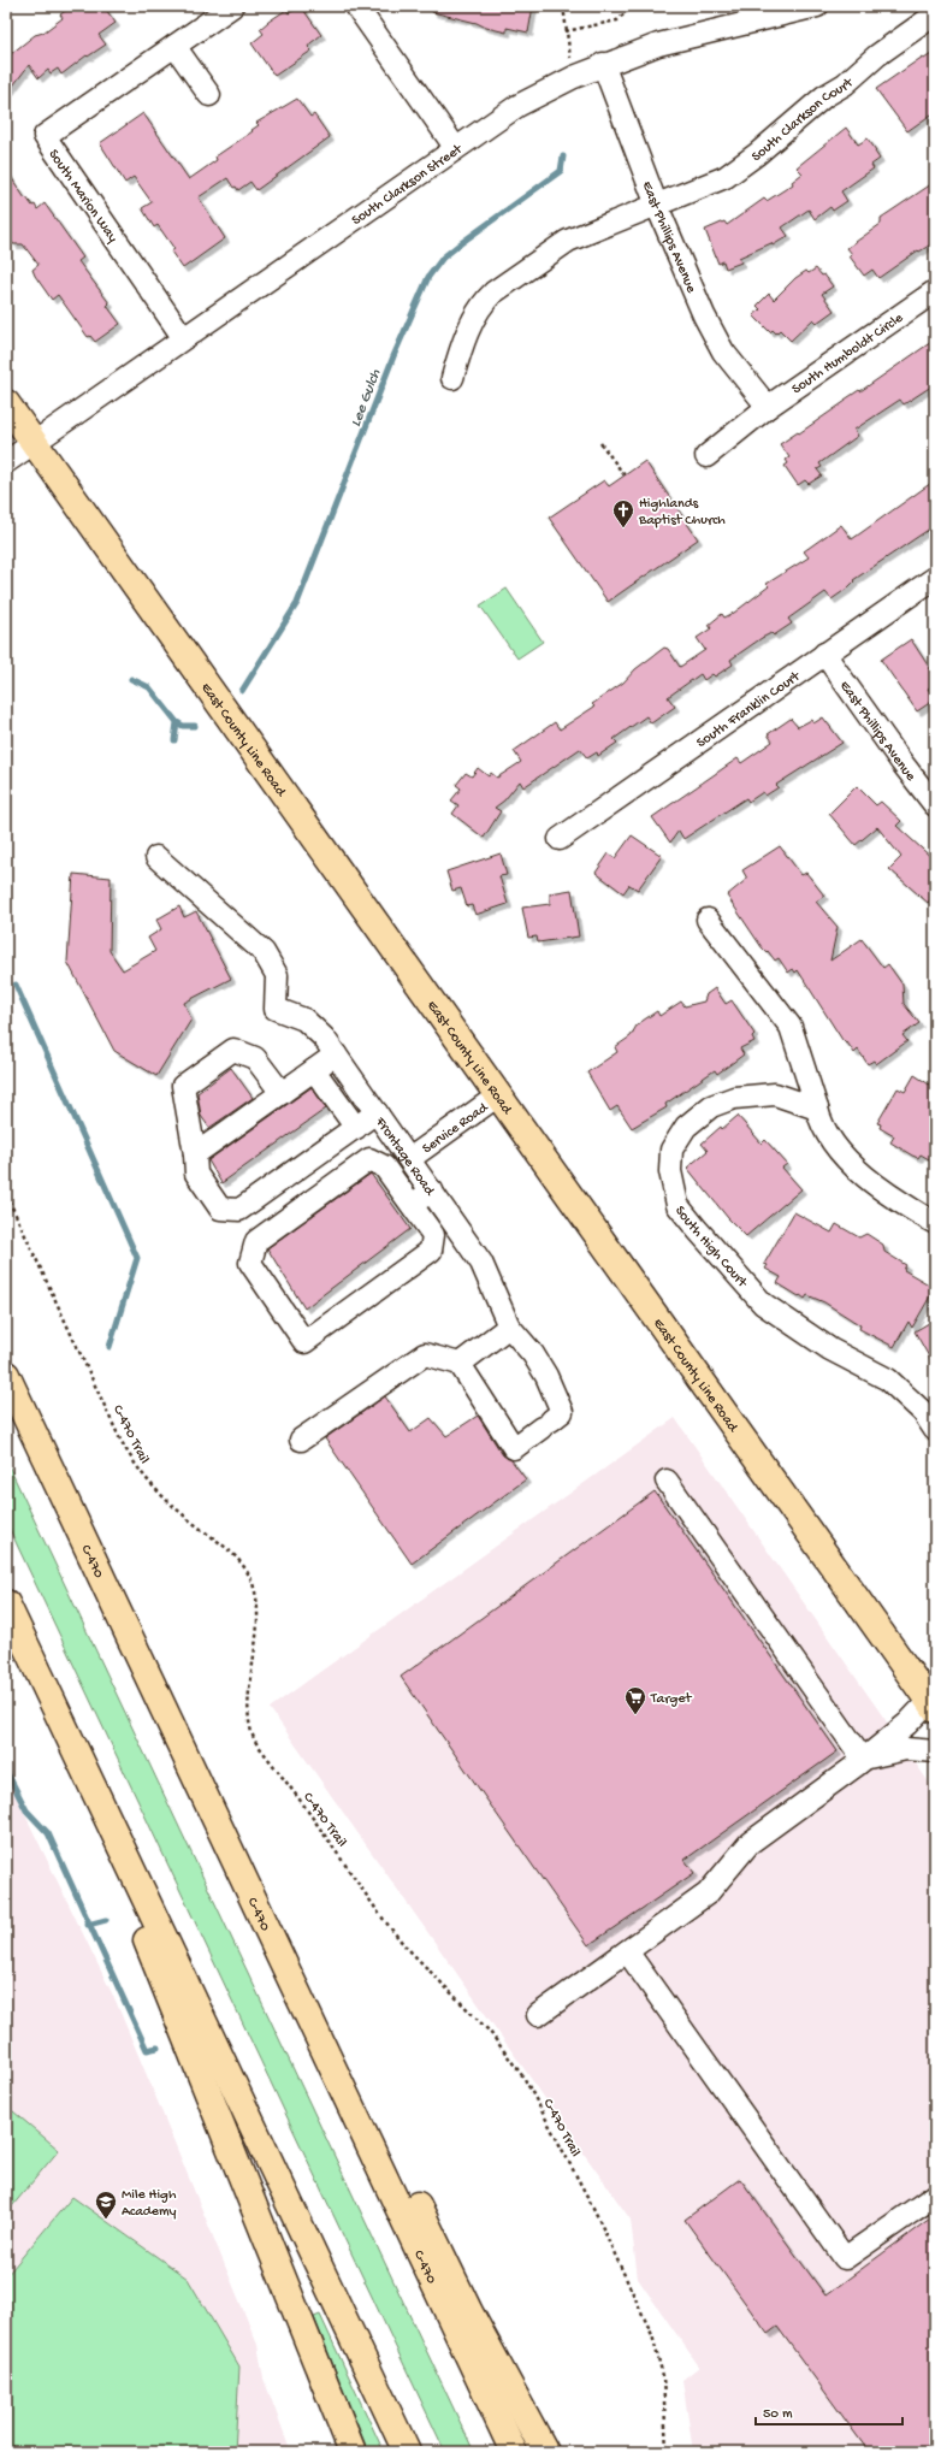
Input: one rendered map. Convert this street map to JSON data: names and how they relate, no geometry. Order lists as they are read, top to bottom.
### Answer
{
  "streets": {
    "main road": ["East County Line Road", "C-470"],
    "street": [
      "South Clarkson Court",
      "South Clarkson Street",
      "South Marion Way",
      "East Phillips Avenue",
      "South Humboldt Circle",
      "South Franklin Court",
      "Service Road",
      "Frontage Road",
      "South High Court"
    ],
    "path": ["C-470 Trail"]
  },
  "crossings": [
    ["South Clarkson Court", "East Phillips Avenue"],
    ["South Clarkson Street", "South Marion Way"],
    ["South Clarkson Street", "East Phillips Avenue"],
    ["South Clarkson Street", "East County Line Road"],
    ["East Phillips Avenue", "South Humboldt Circle"],
    ["East Phillips Avenue", "South Franklin Court"],
    ["East County Line Road", "Service Road"],
    ["Service Road", "Frontage Road"]
  ],
  "water": ["Lee Gulch"],
  "places": {
    "church": ["Highlands Baptist Church"],
    "supermarket": ["Target"],
    "school or university": ["Mile High Academy"]
  },
  "scale_bar": "50 m"
}
